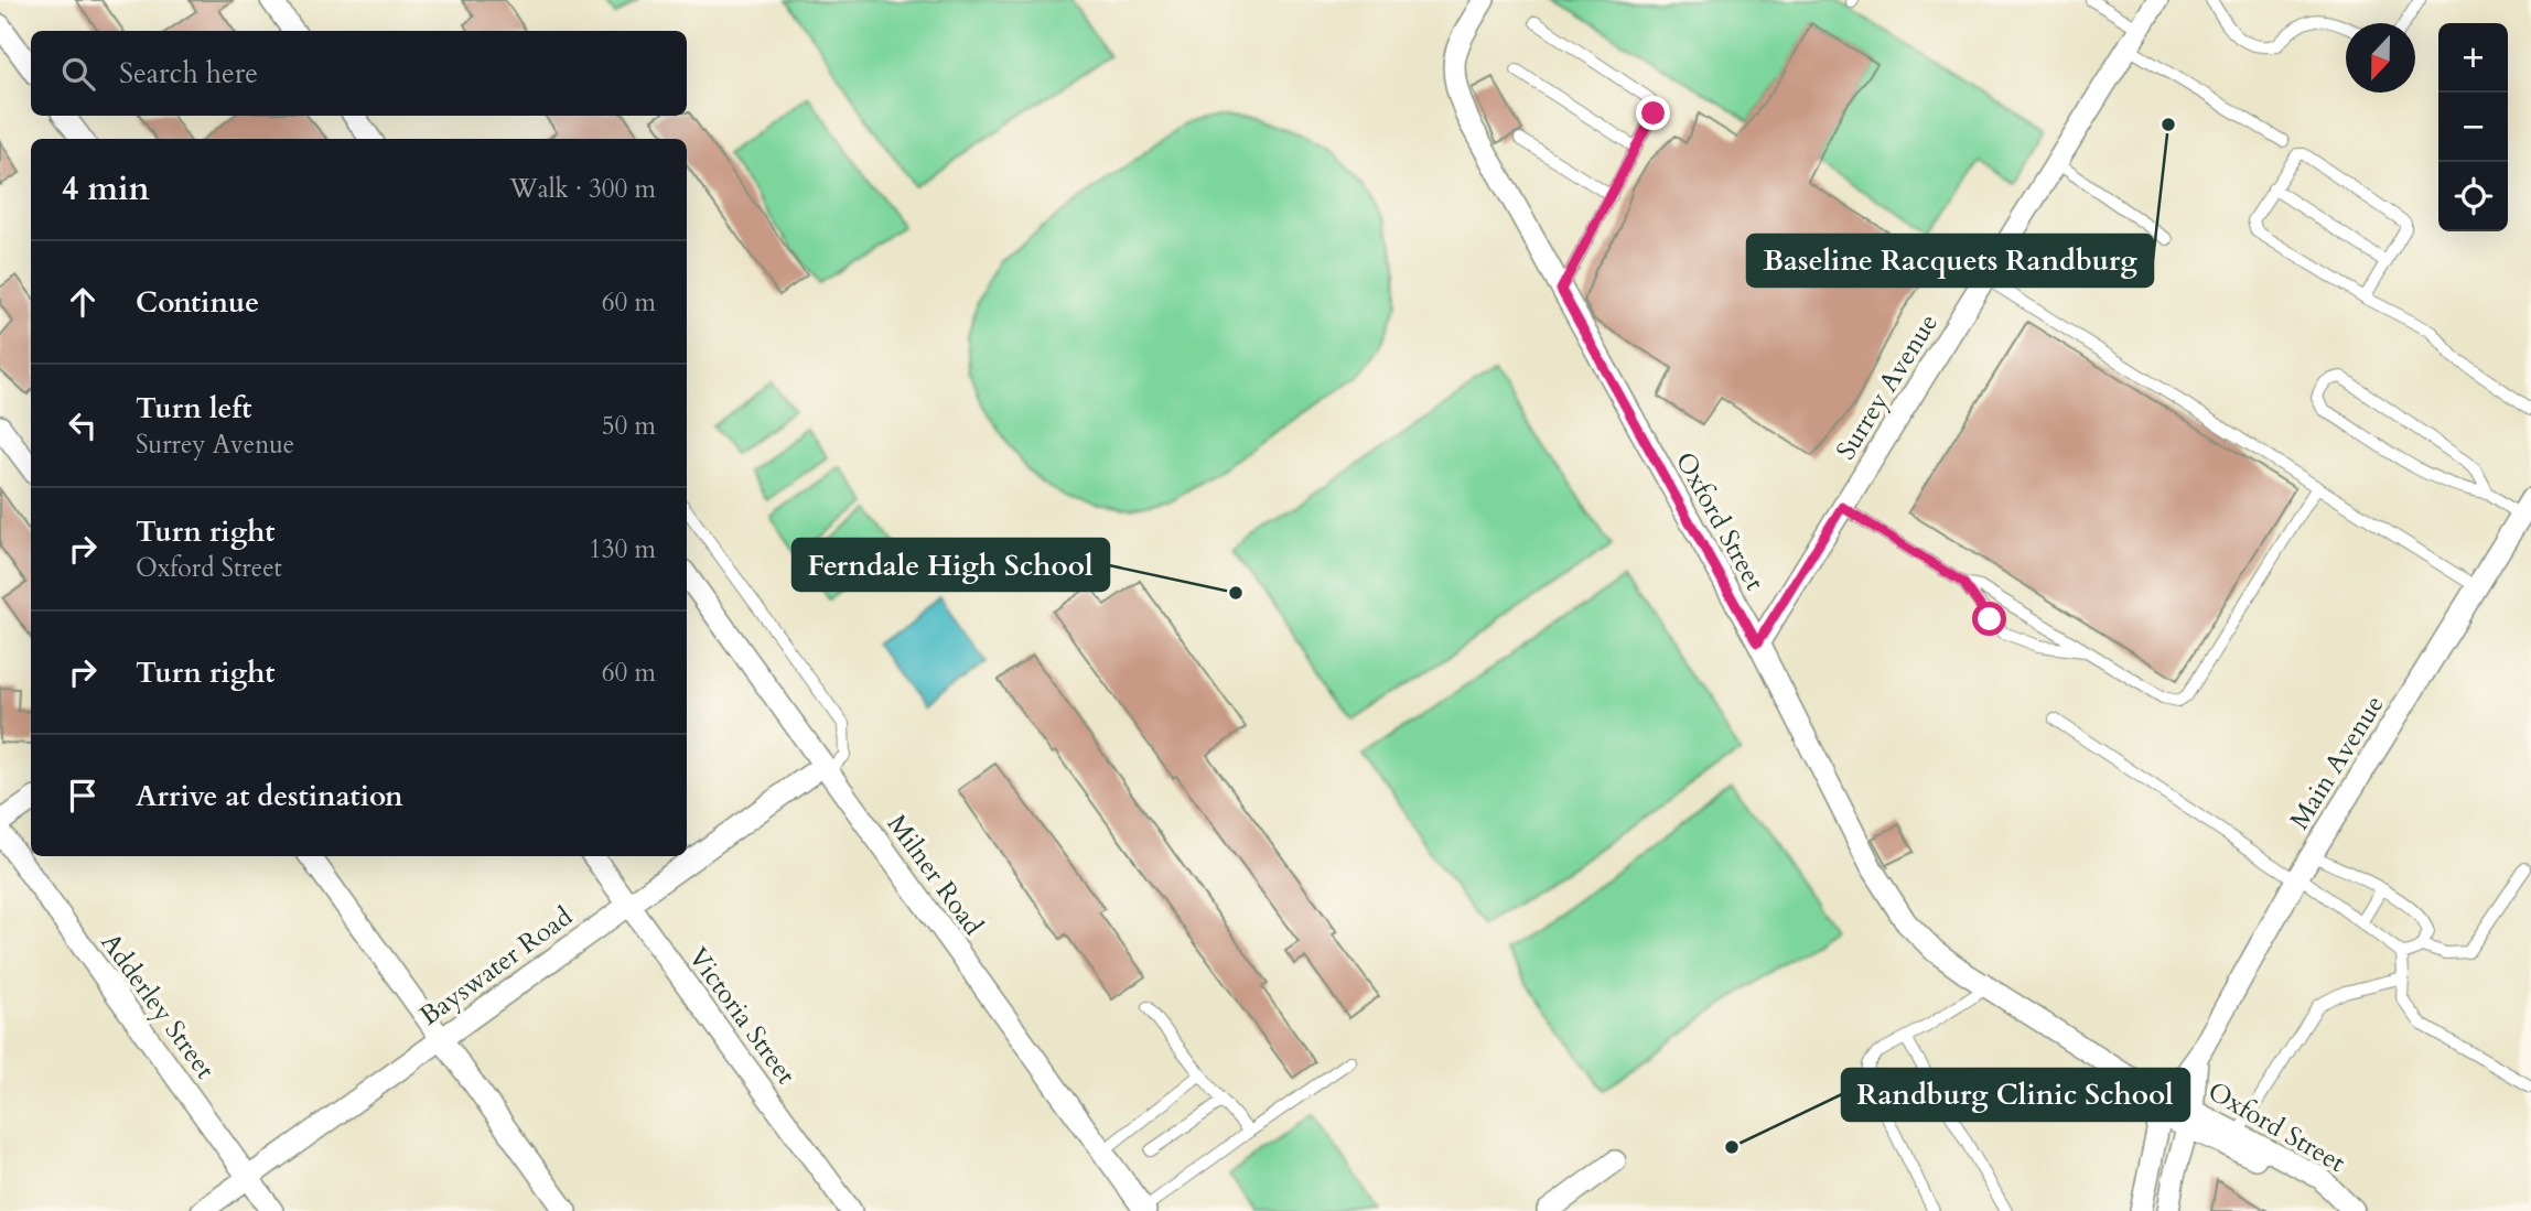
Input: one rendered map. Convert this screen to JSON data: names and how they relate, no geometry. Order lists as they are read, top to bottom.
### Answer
{
  "streets": {
    "street": [
      "Surrey Avenue",
      "Oxford Street",
      "Main Avenue",
      "Milner Road",
      "Bayswater Road",
      "Adderley Street",
      "Victoria Street"
    ]
  },
  "crossings": [
    ["Surrey Avenue", "Oxford Street"],
    ["Oxford Street", "Main Avenue"],
    ["Milner Road", "Bayswater Road"],
    ["Bayswater Road", "Adderley Street"],
    ["Bayswater Road", "Victoria Street"]
  ],
  "places": ["Baseline Racquets Randburg", "Ferndale High School", "Randburg Clinic School"],
  "north": "bottom",
  "page": {
    "map_buttons": ["+", "−"],
    "search": "Search here",
    "heading": ["4 min", "Walk · 300 m"],
    "list": [
      ["Continue", "60 m"],
      ["Turn left", "Surrey Avenue", "50 m"],
      ["Turn right", "Oxford Street", "130 m"],
      ["Turn right", "60 m"],
      "Arrive at destination"
    ]
  }
}
